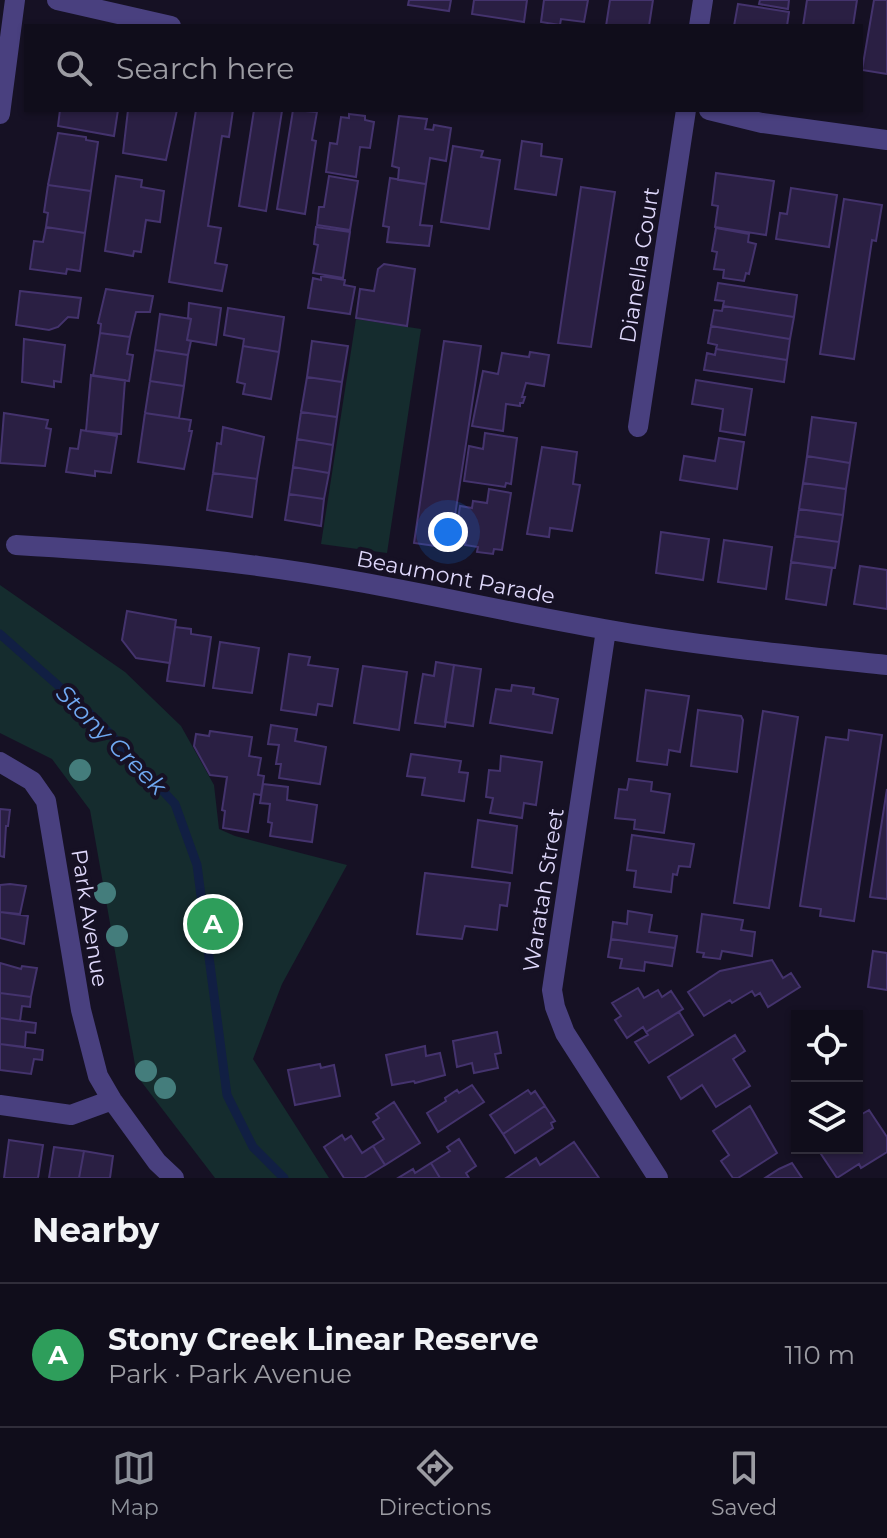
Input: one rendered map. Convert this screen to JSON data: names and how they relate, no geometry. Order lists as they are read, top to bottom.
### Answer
{
  "streets": {
    "street": [
      "Dianella Court",
      "Beaumont Parade",
      "Waratah Street",
      "Park Avenue"
    ]
  },
  "crossings": [
    ["Beaumont Parade", "Waratah Street"]
  ],
  "water": ["Stony Creek"],
  "page": {
    "search": "Search here",
    "pins": "A",
    "heading": "Nearby",
    "list": [
      {
        "mark": "A",
        "name": "Stony Creek Linear Reserve",
        "note": "Park · Park Avenue",
        "value": "110 m"
      }
    ],
    "nav": ["Map", "Directions", "Saved"]
  }
}
